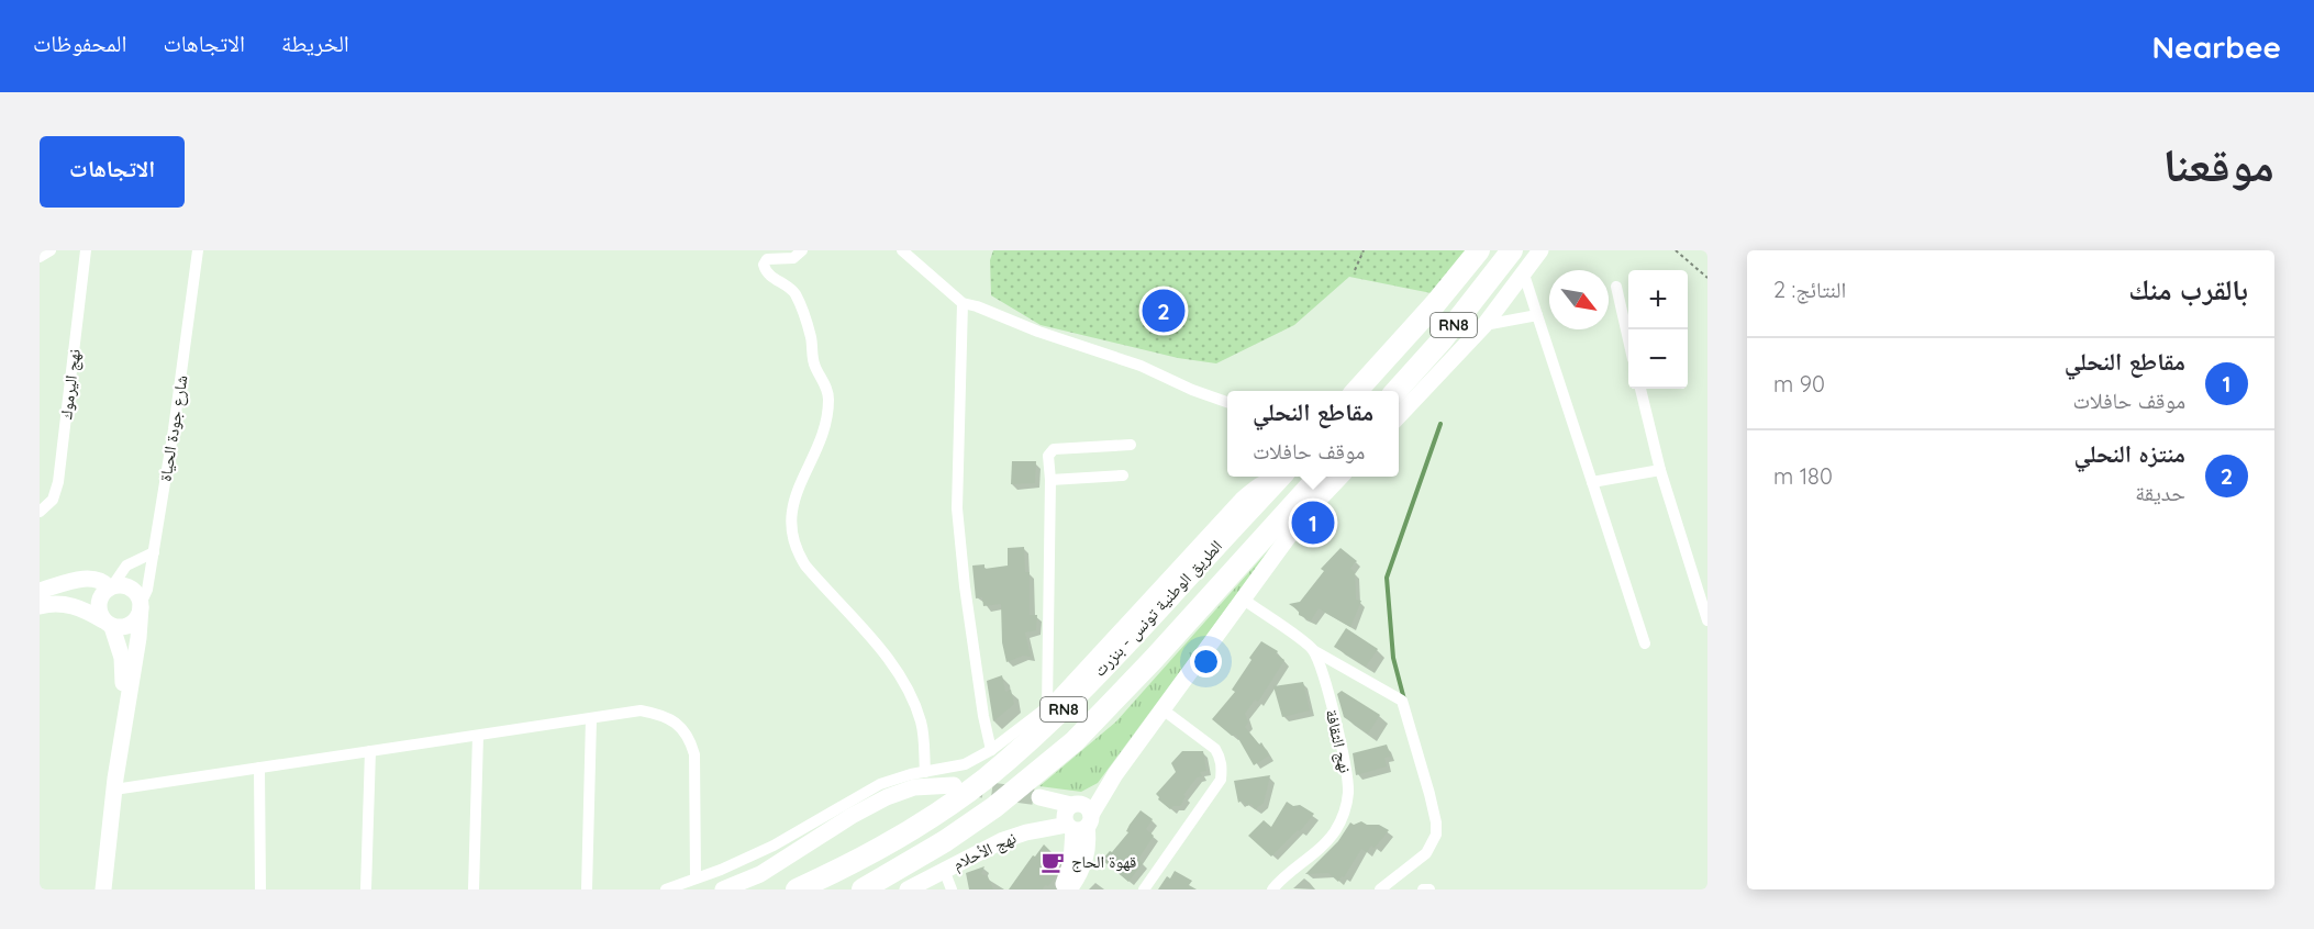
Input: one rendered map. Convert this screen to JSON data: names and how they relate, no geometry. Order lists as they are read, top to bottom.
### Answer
{
  "streets": {
    "highway": ["RN8", "الطريق الوطنية تونس - بنزرت"],
    "street": [
      "نهج اليرموك",
      "شارع جودة الحياة",
      "نهج الثقافة",
      "نهج الأحلام"
    ]
  },
  "places": {
    "cafe": ["قهوة الحاج"]
  },
  "north": "bottom right",
  "page": {
    "header": "Nearbee",
    "nav": ["الخريطة", "الاتجاهات", "المحفوظات"],
    "title": "موقعنا",
    "buttons": "الاتجاهات",
    "heading": ["بالقرب منك", "النتائج: 2"],
    "map_buttons": ["+", "−"],
    "pins": ["2", "1"],
    "list": [
      {
        "mark": "1",
        "name": "مقاطع النحلي",
        "note": "موقف حافلات",
        "value": "90 m"
      },
      {
        "mark": "2",
        "name": "منتزه النحلي",
        "note": "حديقة",
        "value": "180 m"
      }
    ],
    "popup": ["مقاطع النحلي", "موقف حافلات"]
  }
}
